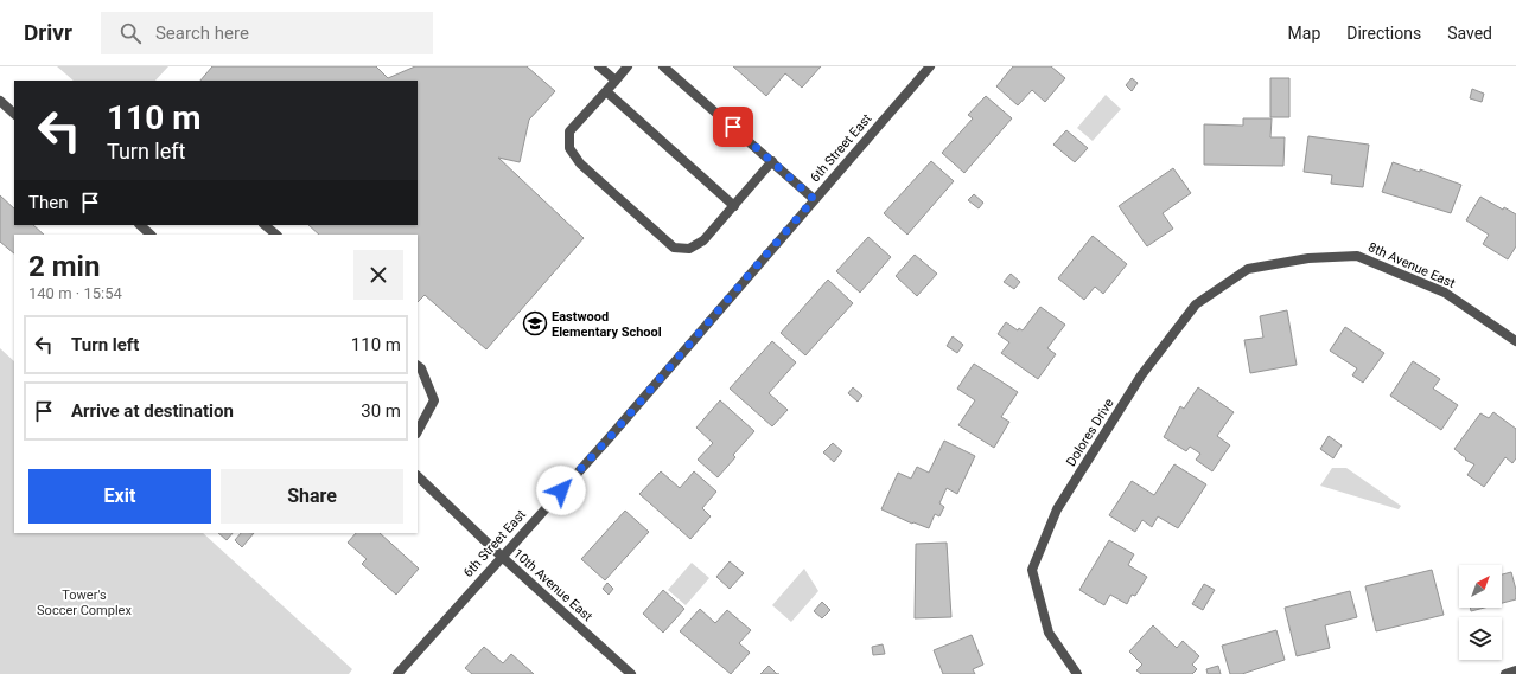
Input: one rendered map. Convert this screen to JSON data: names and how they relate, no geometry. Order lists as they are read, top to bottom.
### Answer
{
  "streets": {
    "street": [
      "6th Street East",
      "8th Avenue East",
      "Dolores Drive",
      "10th Avenue East"
    ]
  },
  "crossings": [
    ["6th Street East", "10th Avenue East"],
    ["8th Avenue East", "Dolores Drive"]
  ],
  "parks": ["Tower's Soccer Complex"],
  "places": {
    "school or university": ["Eastwood Elementary School"]
  },
  "north": "top right",
  "page": {
    "header": "Drivr",
    "search": "Search here",
    "nav": ["Map", "Directions", "Saved"],
    "turn": ["110 m", "Turn left"],
    "then": "Then",
    "heading": ["2 min", "140 m · 15:54"],
    "list": [
      {
        "name": "Turn left",
        "value": "110 m"
      },
      {
        "name": "Arrive at destination",
        "value": "30 m"
      }
    ],
    "buttons": ["Exit", "Share"]
  }
}
